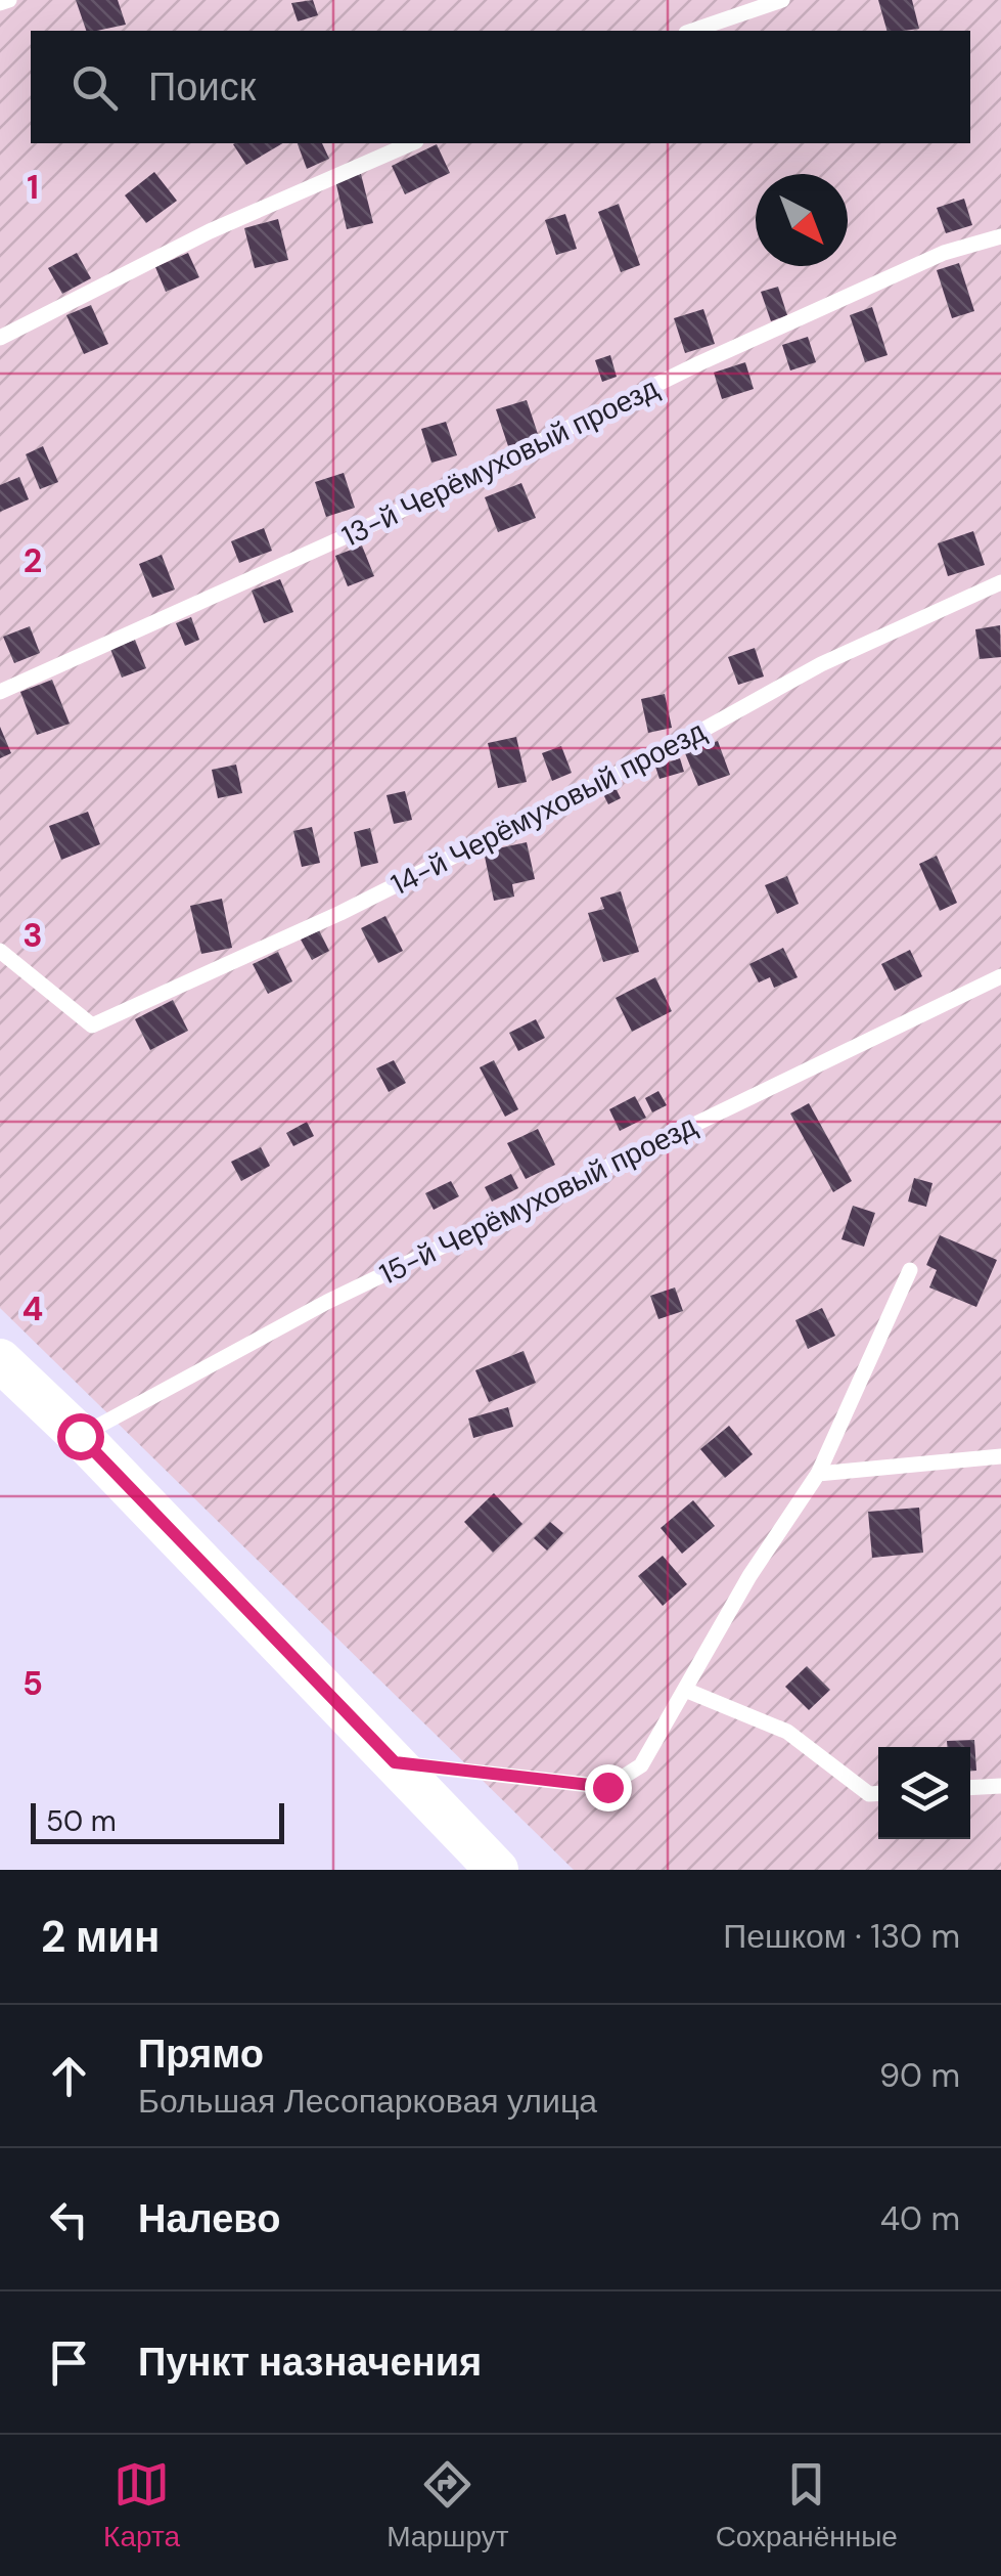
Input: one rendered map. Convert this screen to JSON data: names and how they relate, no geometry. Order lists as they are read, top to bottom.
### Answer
{
  "streets": {
    "lane": ["13-й Черёмуховый проезд", "14-й Черёмуховый проезд", "15-й Черёмуховый проезд"]
  },
  "scale_bar": "50 m",
  "north": "bottom right",
  "page": {
    "search": "Поиск",
    "scale": "50 m",
    "heading": ["2 мин", "Пешком · 130 m"],
    "list": [
      ["Прямо", "Большая Лесопарковая улица", "90 m"],
      ["Налево", "40 m"],
      "Пункт назначения"
    ],
    "nav": ["Карта", "Маршрут", "Сохранённые"]
  },
  "grid": {
    "rows": [
      "1",
      "2",
      "3",
      "4",
      "5"
    ]
  }
}
